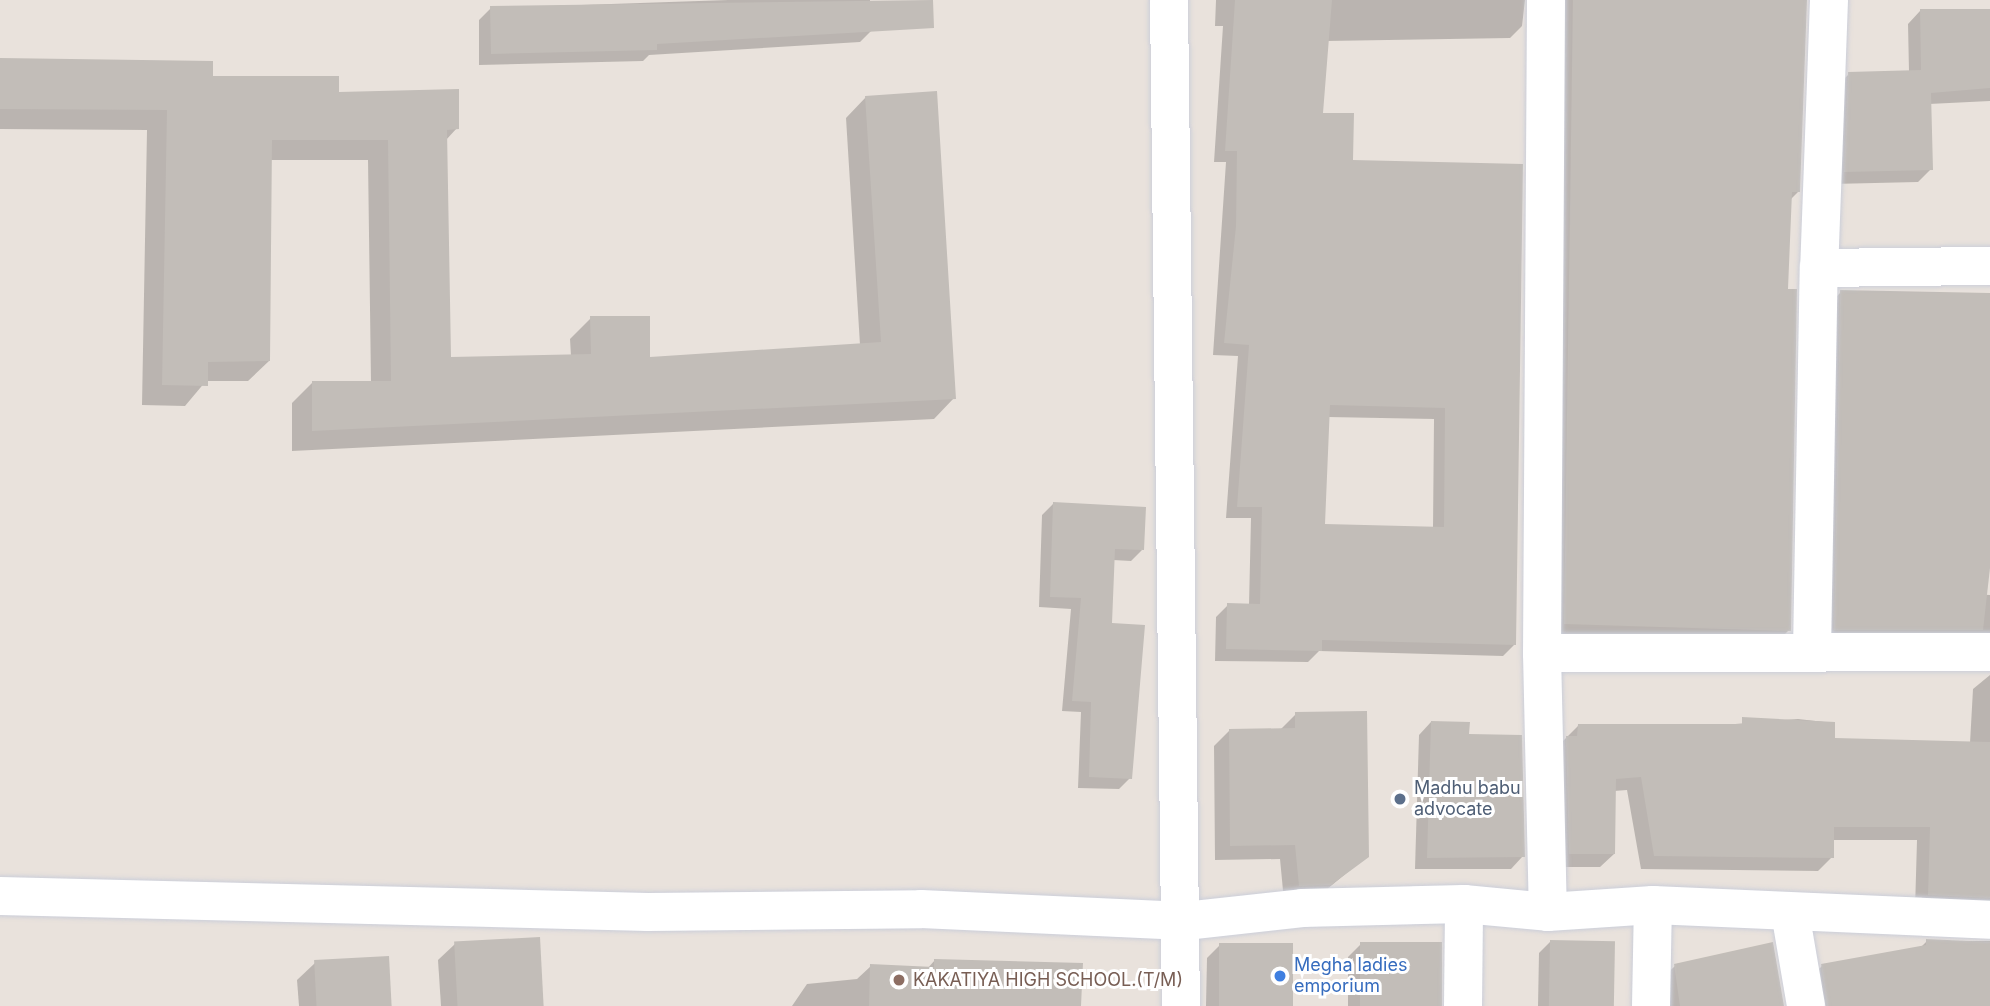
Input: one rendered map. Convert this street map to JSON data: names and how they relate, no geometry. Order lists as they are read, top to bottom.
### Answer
{
  "places": ["Madhu babu advocate", "Megha ladies emporium", "KAKATIYA HIGH SCHOOL.(T/M)"]
}
